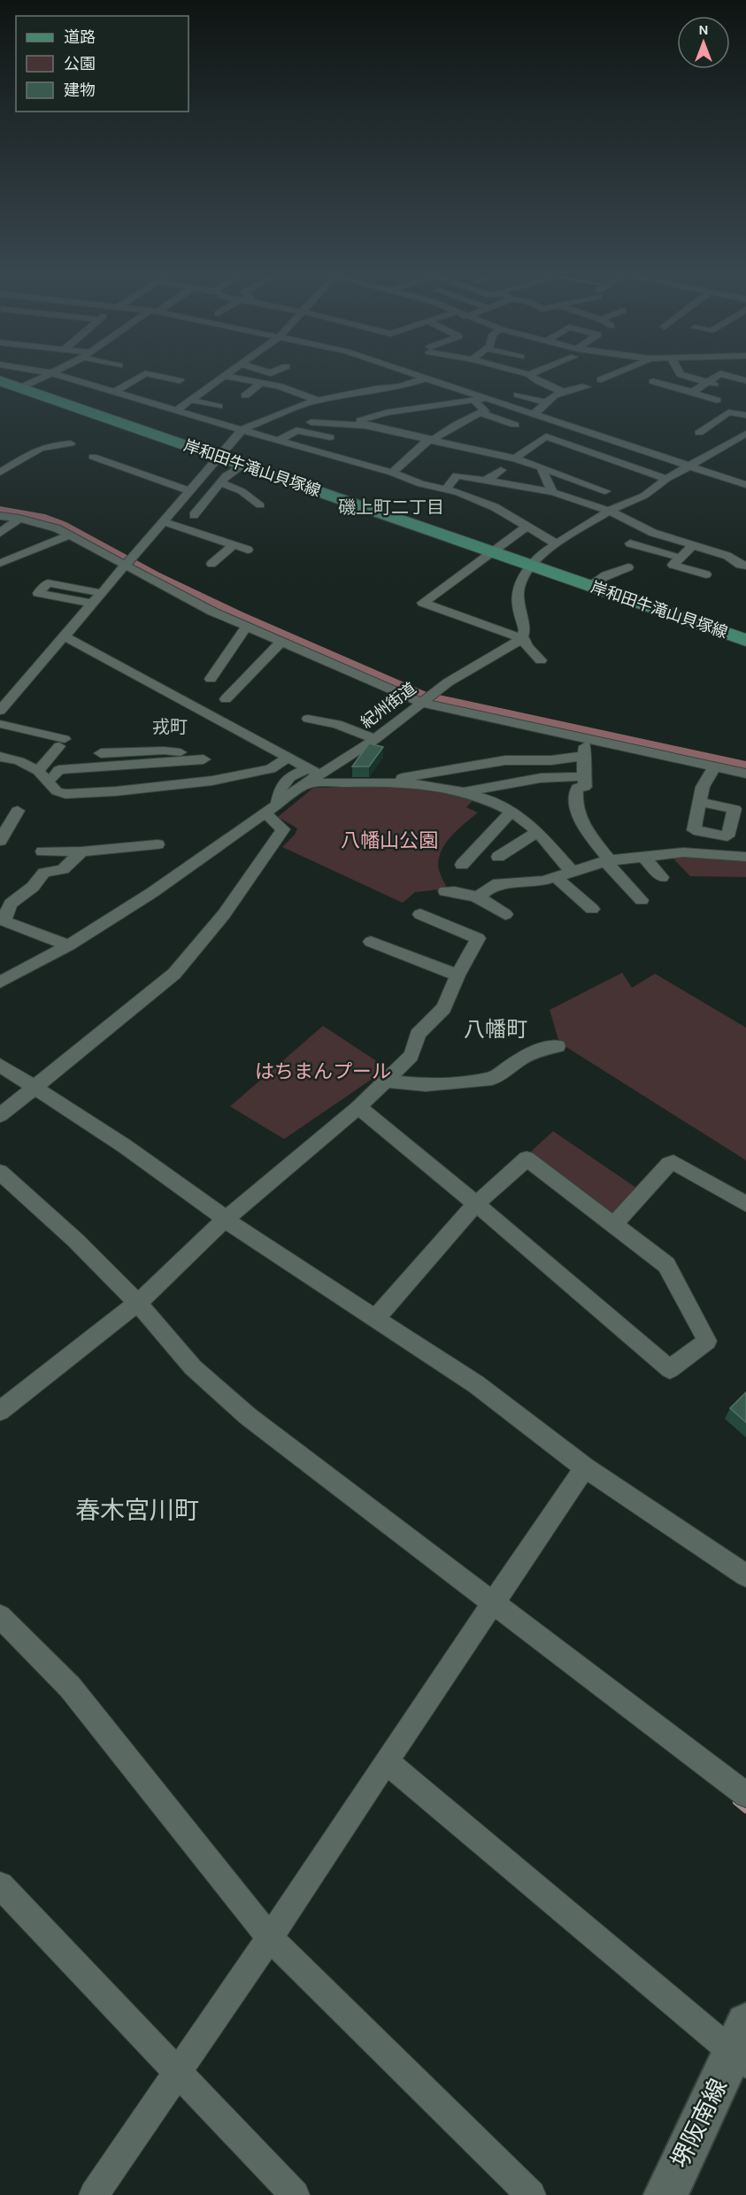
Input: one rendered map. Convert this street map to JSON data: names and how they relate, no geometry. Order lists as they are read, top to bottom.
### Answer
{
  "streets": {
    "main road": ["岸和田牛滝山貝塚線", "堺阪南線"],
    "street": ["紀州街道"]
  },
  "districts": [
    "磯上町二丁目",
    "戎町",
    "八幡町",
    "春木宮川町"
  ],
  "parks": ["八幡山公園", "はちまんプール"],
  "legend": ["道路", "公園", "建物"],
  "north": "top"
}
